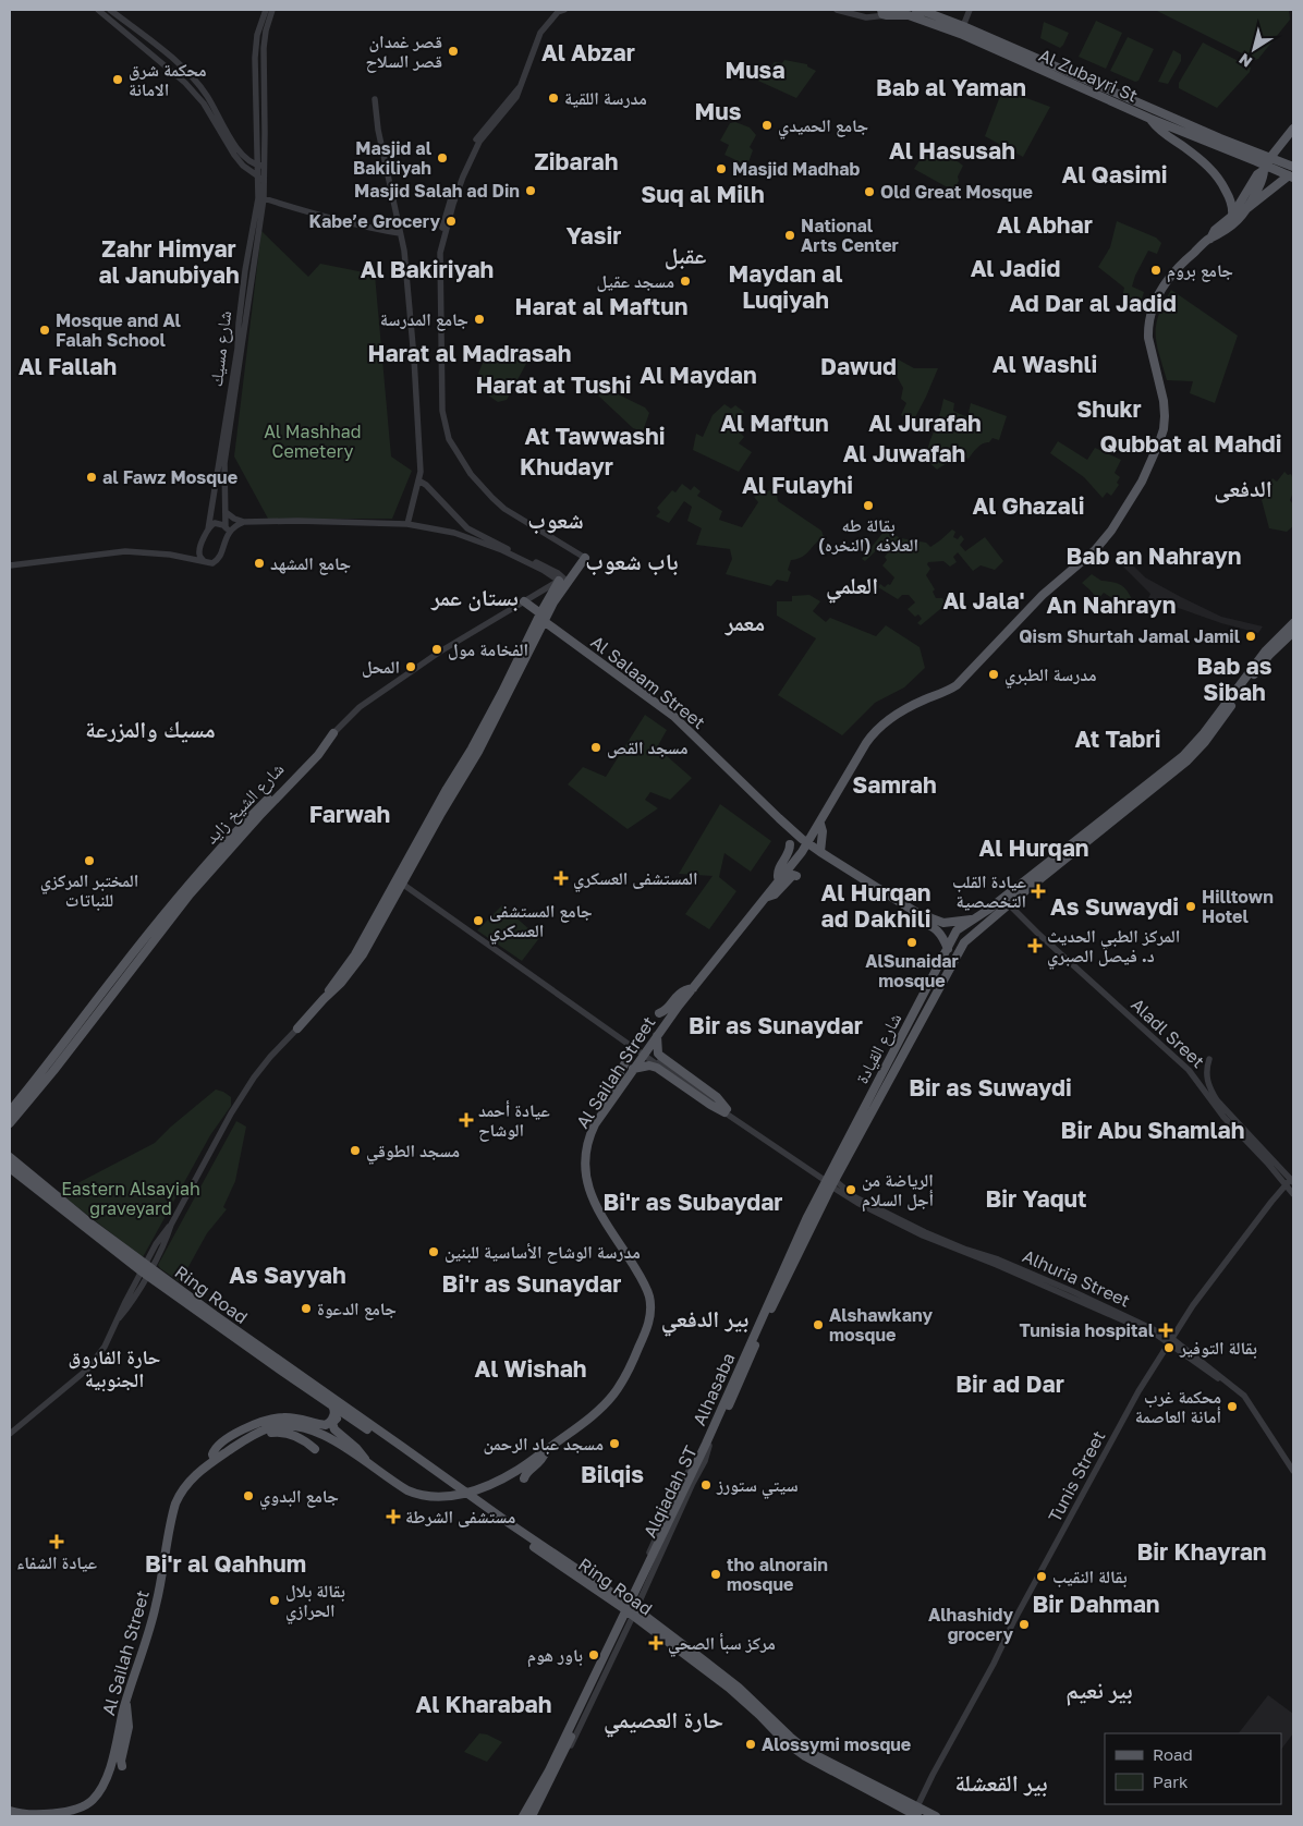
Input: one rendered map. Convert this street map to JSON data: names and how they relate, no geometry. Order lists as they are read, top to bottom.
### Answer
{
  "streets": {
    "main road": [
      "Al Zubayri St",
      "Al Salaam Street",
      "شارع الشيخ زايد",
      "شارع القيادة",
      "Al Sailah Street",
      "Ring Road",
      "Alhasaba",
      "Alqiadah ST"
    ],
    "street": ["شارع مسيك", "Aladl Sreet", "Tunis Street"]
  },
  "crossings": [
    ["Al Salaam Street", "شارع الشيخ زايد"],
    ["Aladl Sreet", "Tunis Street"],
    ["شارع القيادة", "Alhasaba"],
    ["Alhasaba", "Alqiadah ST"]
  ],
  "districts": [
    "Al Abzar",
    "Musa",
    "Bab al Yaman",
    "Mus",
    "Al Hasusah",
    "Zibarah",
    "Al Qasimi",
    "Suq al Milh",
    "Al Abhar",
    "Yasir",
    "Zahr Himyar al Janubiyah",
    "عقبل",
    "Al Jadid",
    "Al Bakiriyah",
    "Maydan al Luqiyah",
    "Ad Dar al Jadid",
    "Harat al Maftun",
    "Harat al Madrasah",
    "Al Washli",
    "Al Fallah",
    "Dawud",
    "Al Maydan",
    "Harat at Tushi",
    "Shukr",
    "Al Maftun",
    "Al Jurafah",
    "At Tawwashi",
    "Qubbat al Mahdi",
    "Al Juwafah",
    "Khudayr",
    "Al Fulayhi",
    "الدفعى",
    "Al Ghazali",
    "شعوب",
    "Bab an Nahrayn",
    "باب شعوب",
    "العلمي",
    "بستان عمر",
    "Al Jala'",
    "An Nahrayn",
    "معمر",
    "Bab as Sibah",
    "مسيك والمزرعة",
    "At Tabri",
    "Samrah",
    "Farwah",
    "Al Hurqan",
    "Al Hurqan ad Dakhili",
    "As Suwaydi",
    "Bir as Sunaydar",
    "Bir as Suwaydi",
    "Bir Abu Shamlah",
    "Bir Yaqut",
    "Bi'r as Subaydar",
    "As Sayyah",
    "Bi'r as Sunaydar",
    "بير الدفعي",
    "حارة الفاروق الجنوبية",
    "Al Wishah",
    "Bir ad Dar",
    "Bilqis",
    "Bir Khayran",
    "Bi'r al Qahhum",
    "Bir Dahman",
    "بير نعيم",
    "Al Kharabah",
    "حارة العصيمي",
    "بير القعشلة"
  ],
  "parks": ["Al Mashhad Cemetery", "Eastern Alsayiah graveyard"],
  "places": {
    "other": [
      "قصر غمدان قصر السلاح",
      "محكمة شرق الامانة",
      "مدرسة اللقية",
      "جامع الحميدي",
      "Masjid al Bakiliyah",
      "Masjid Madhab",
      "Masjid Salah ad Din",
      "Old Great Mosque",
      "Kabe’e Grocery",
      "National Arts Center",
      "جامع بروم",
      "مسجد عقيل",
      "جامع المدرسة",
      "Mosque and Al Falah School",
      "al Fawz Mosque",
      "بقالة طه العلافه (النخره)",
      "جامع المشهد",
      "Qism Shurtah Jamal Jamil",
      "الفخامة مول",
      "المحل",
      "مدرسة الطبري",
      "مسجد القص",
      "المختبر المركزي للنباتات",
      "Hilltown Hotel",
      "جامع المستشفى العسكري",
      "AlSunaidar mosque",
      "مسجد الطوقي",
      "الرياضة من أجل السلام",
      "مدرسة الوشاح الأساسية للبنين",
      "جامع الدعوة",
      "Alshawkany mosque",
      "بقالة التوفير",
      "محكمة غرب أمانة العاصمة",
      "مسجد عباد الرحمن",
      "سيتي ستورز",
      "جامع البدوي",
      "tho alnorain mosque",
      "بقالة النقيب",
      "بقالة بلال الحرازي",
      "Alhashidy grocery",
      "باور هوم",
      "Alossymi mosque"
    ],
    "health": [
      "المستشفى العسكري",
      "عيادة القلب التخصصية",
      "المركز الطبي الحديث د. فيصل الصبري",
      "عيادة أحمد الوشاح",
      "Tunisia hospital",
      "مستشفى الشرطة",
      "عيادة الشفاء",
      "مركز سبأ الصحي"
    ]
  },
  "legend": ["Road", "Park"],
  "north": "bottom left"
}
